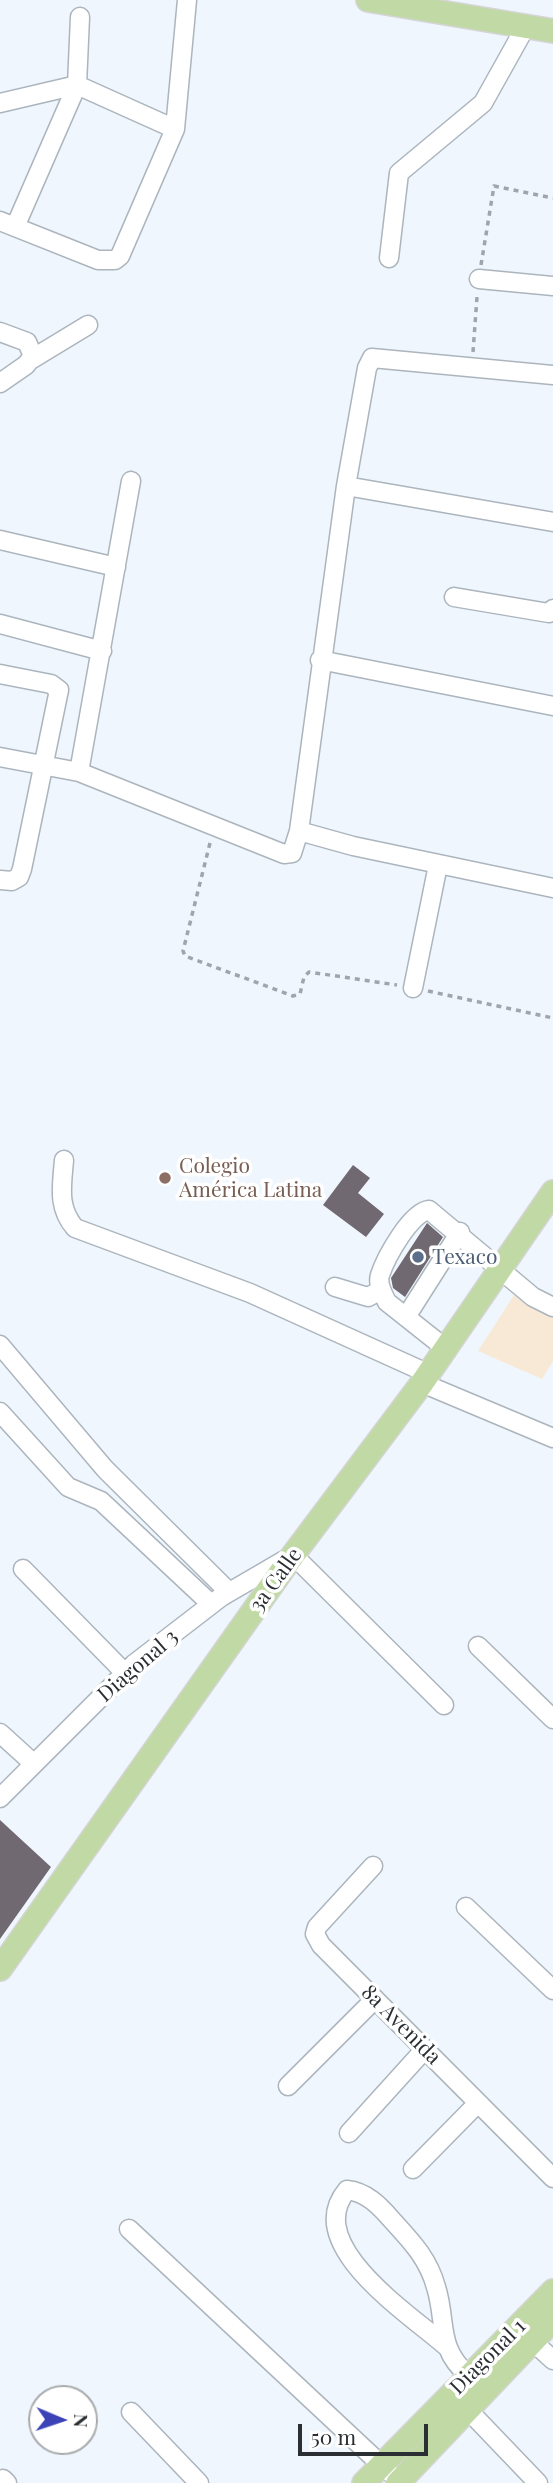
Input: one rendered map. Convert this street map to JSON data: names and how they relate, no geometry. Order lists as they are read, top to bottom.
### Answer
{
  "streets": {
    "main road": ["3a Calle", "Diagonal 1"],
    "street": ["Diagonal 3", "8a Avenida"]
  },
  "crossings": [
    ["3a Calle", "Diagonal 3"]
  ],
  "places": ["Colegio América Latina", "Texaco"],
  "scale_bar": "50 m",
  "north": "right"
}
